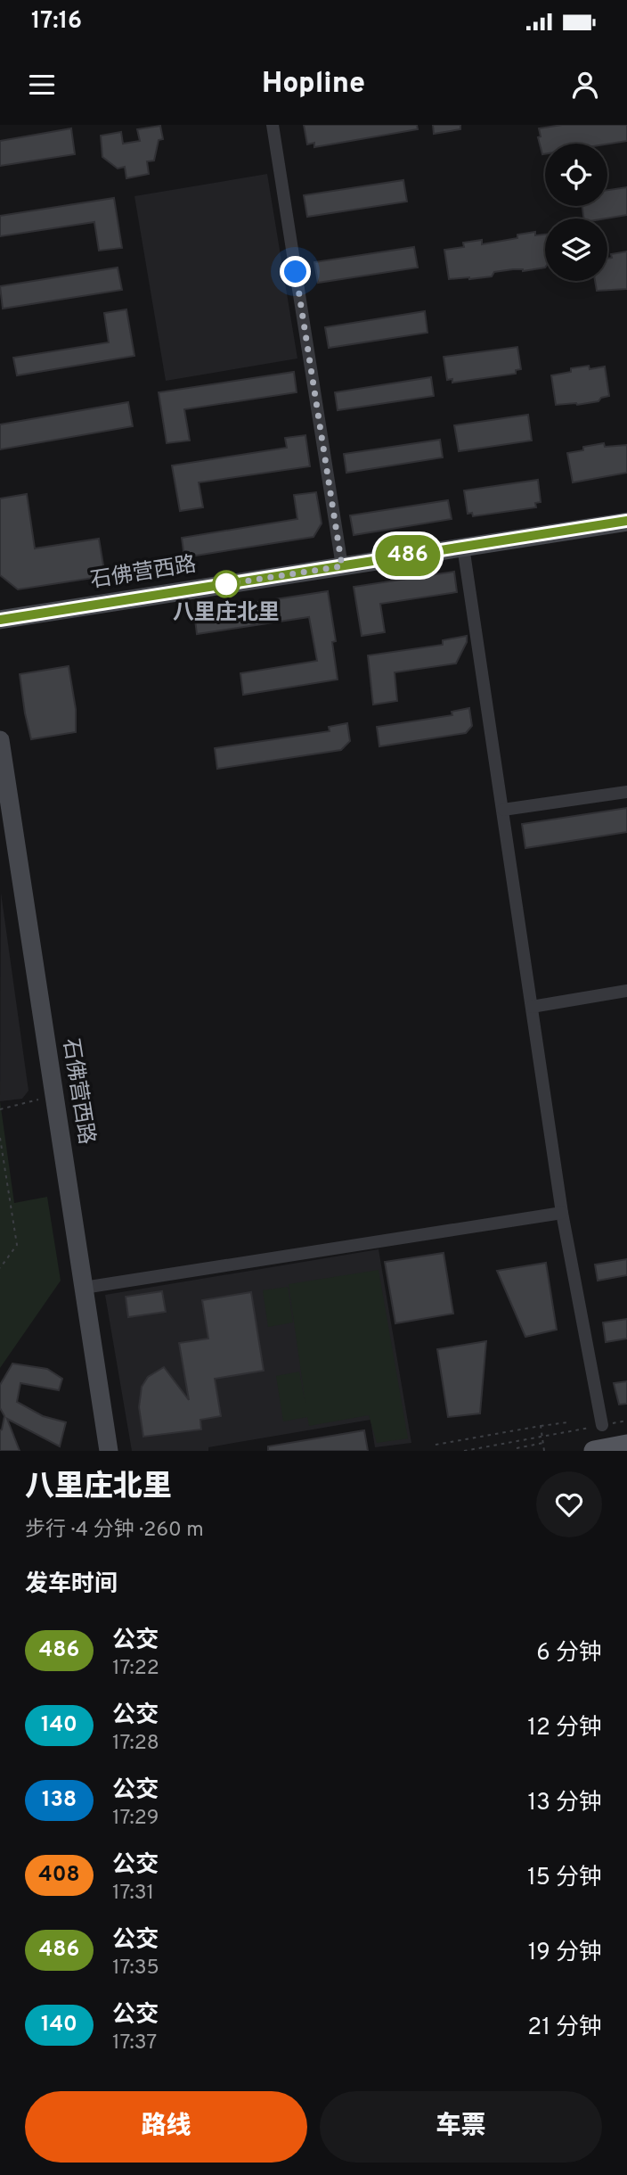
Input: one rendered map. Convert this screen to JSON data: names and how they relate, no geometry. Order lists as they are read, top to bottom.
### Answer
{
  "streets": {
    "street": ["石佛营西路"]
  },
  "places": ["八里庄北里"],
  "lines": ["bus line 486"],
  "page": {
    "status": "17:16",
    "header": "Hopline",
    "on_map": "486",
    "heading": [
      ["八里庄北里", "步行 · 4 分钟 · 260 m"],
      "发车时间"
    ],
    "list": [
      {
        "mark": "486",
        "name": "公交",
        "note": "17:22",
        "value": "6 分钟"
      },
      {
        "mark": "140",
        "name": "公交",
        "note": "17:28",
        "value": "12 分钟"
      },
      {
        "mark": "138",
        "name": "公交",
        "note": "17:29",
        "value": "13 分钟"
      },
      {
        "mark": "408",
        "name": "公交",
        "note": "17:31",
        "value": "15 分钟"
      },
      {
        "mark": "486",
        "name": "公交",
        "note": "17:35",
        "value": "19 分钟"
      },
      {
        "mark": "140",
        "name": "公交",
        "note": "17:37",
        "value": "21 分钟"
      }
    ],
    "buttons": ["路线", "车票"]
  }
}
